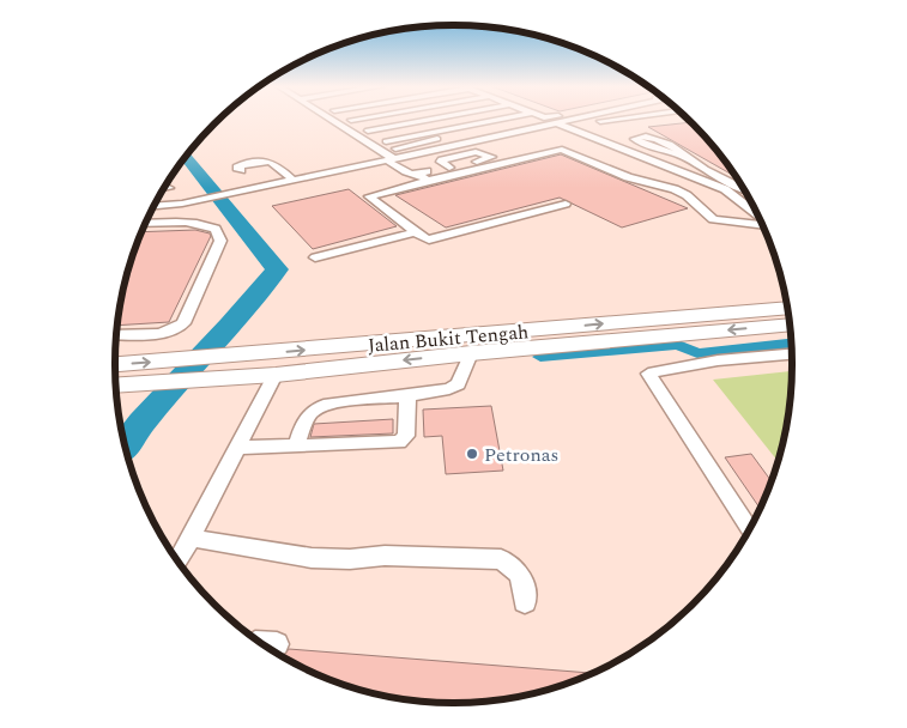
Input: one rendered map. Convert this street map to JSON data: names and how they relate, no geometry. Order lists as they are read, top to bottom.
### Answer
{
  "streets": {
    "highway": ["Jalan Bukit Tengah"]
  },
  "places": ["Petronas"]
}
